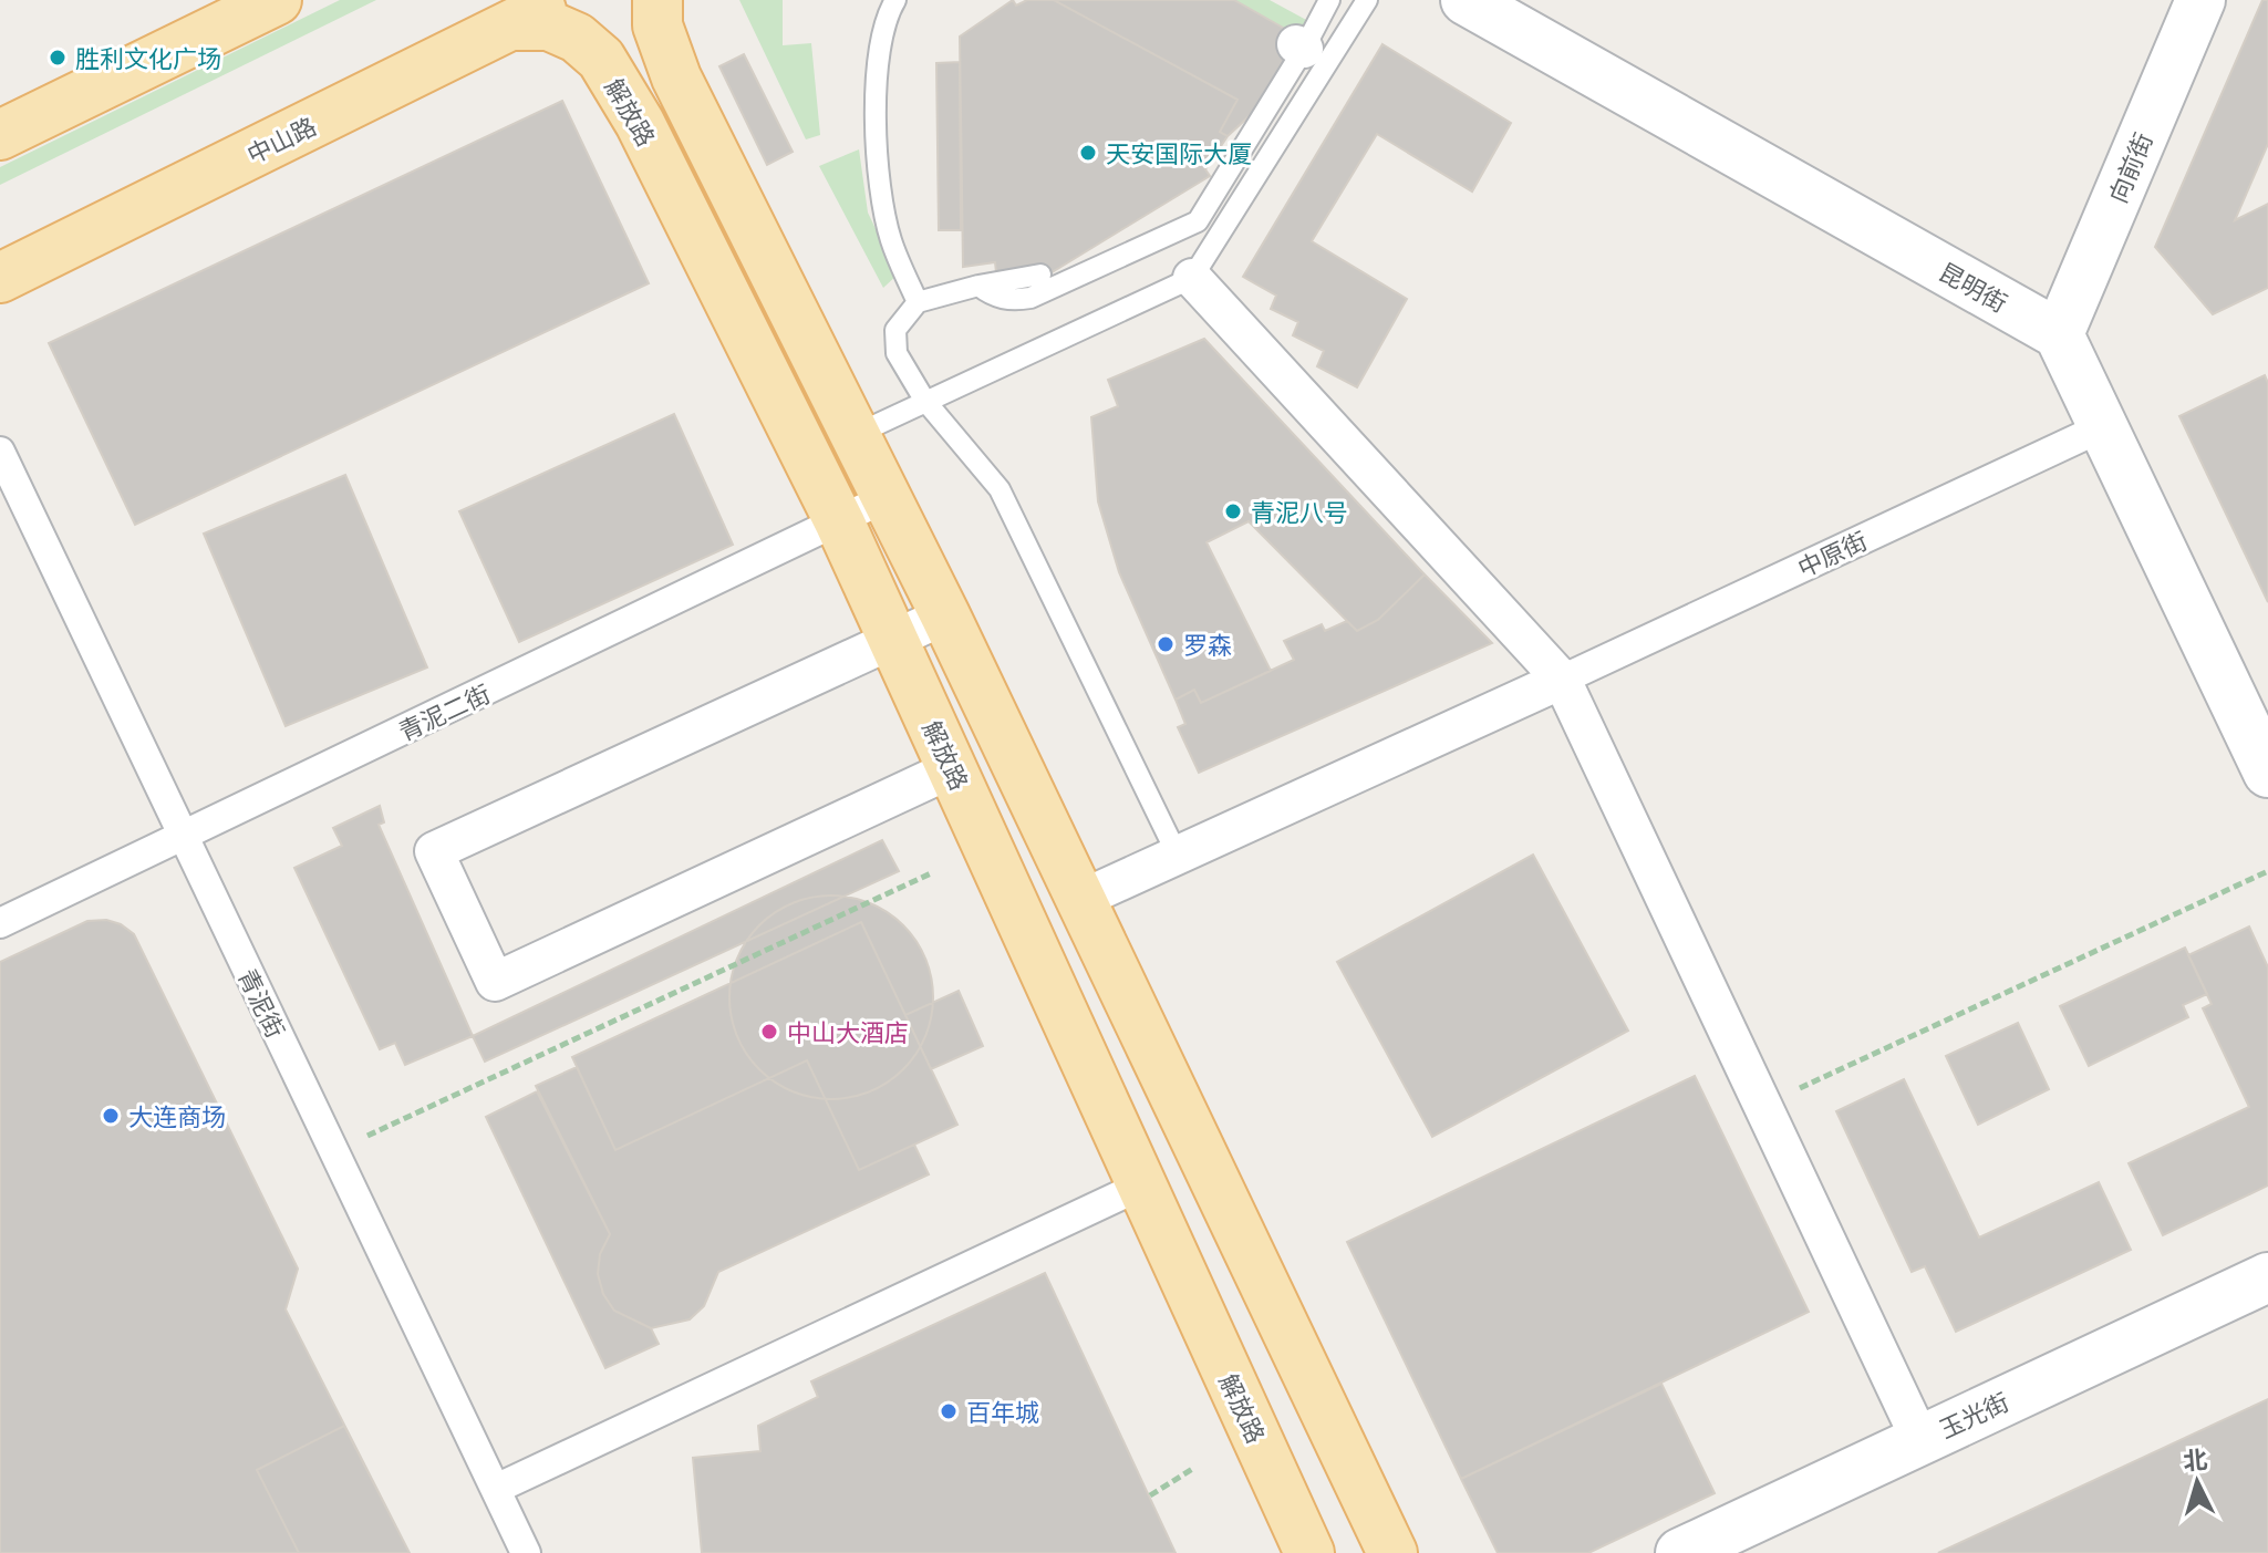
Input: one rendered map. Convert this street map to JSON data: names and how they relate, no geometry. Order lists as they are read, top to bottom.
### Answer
{
  "streets": {
    "main road": ["解放路", "中山路"],
    "street": [
      "向前街",
      "昆明街",
      "中原街",
      "青泥二街",
      "青泥街",
      "玉光街"
    ]
  },
  "crossings": [
    ["解放路", "中山路"],
    ["解放路", "青泥二街"],
    ["向前街", "昆明街"],
    ["青泥二街", "青泥街"]
  ],
  "places": [
    "胜利文化广场",
    "天安国际大厦",
    "青泥八号",
    "罗森",
    "中山大酒店",
    "大连商场",
    "百年城"
  ],
  "north": "top"
}
